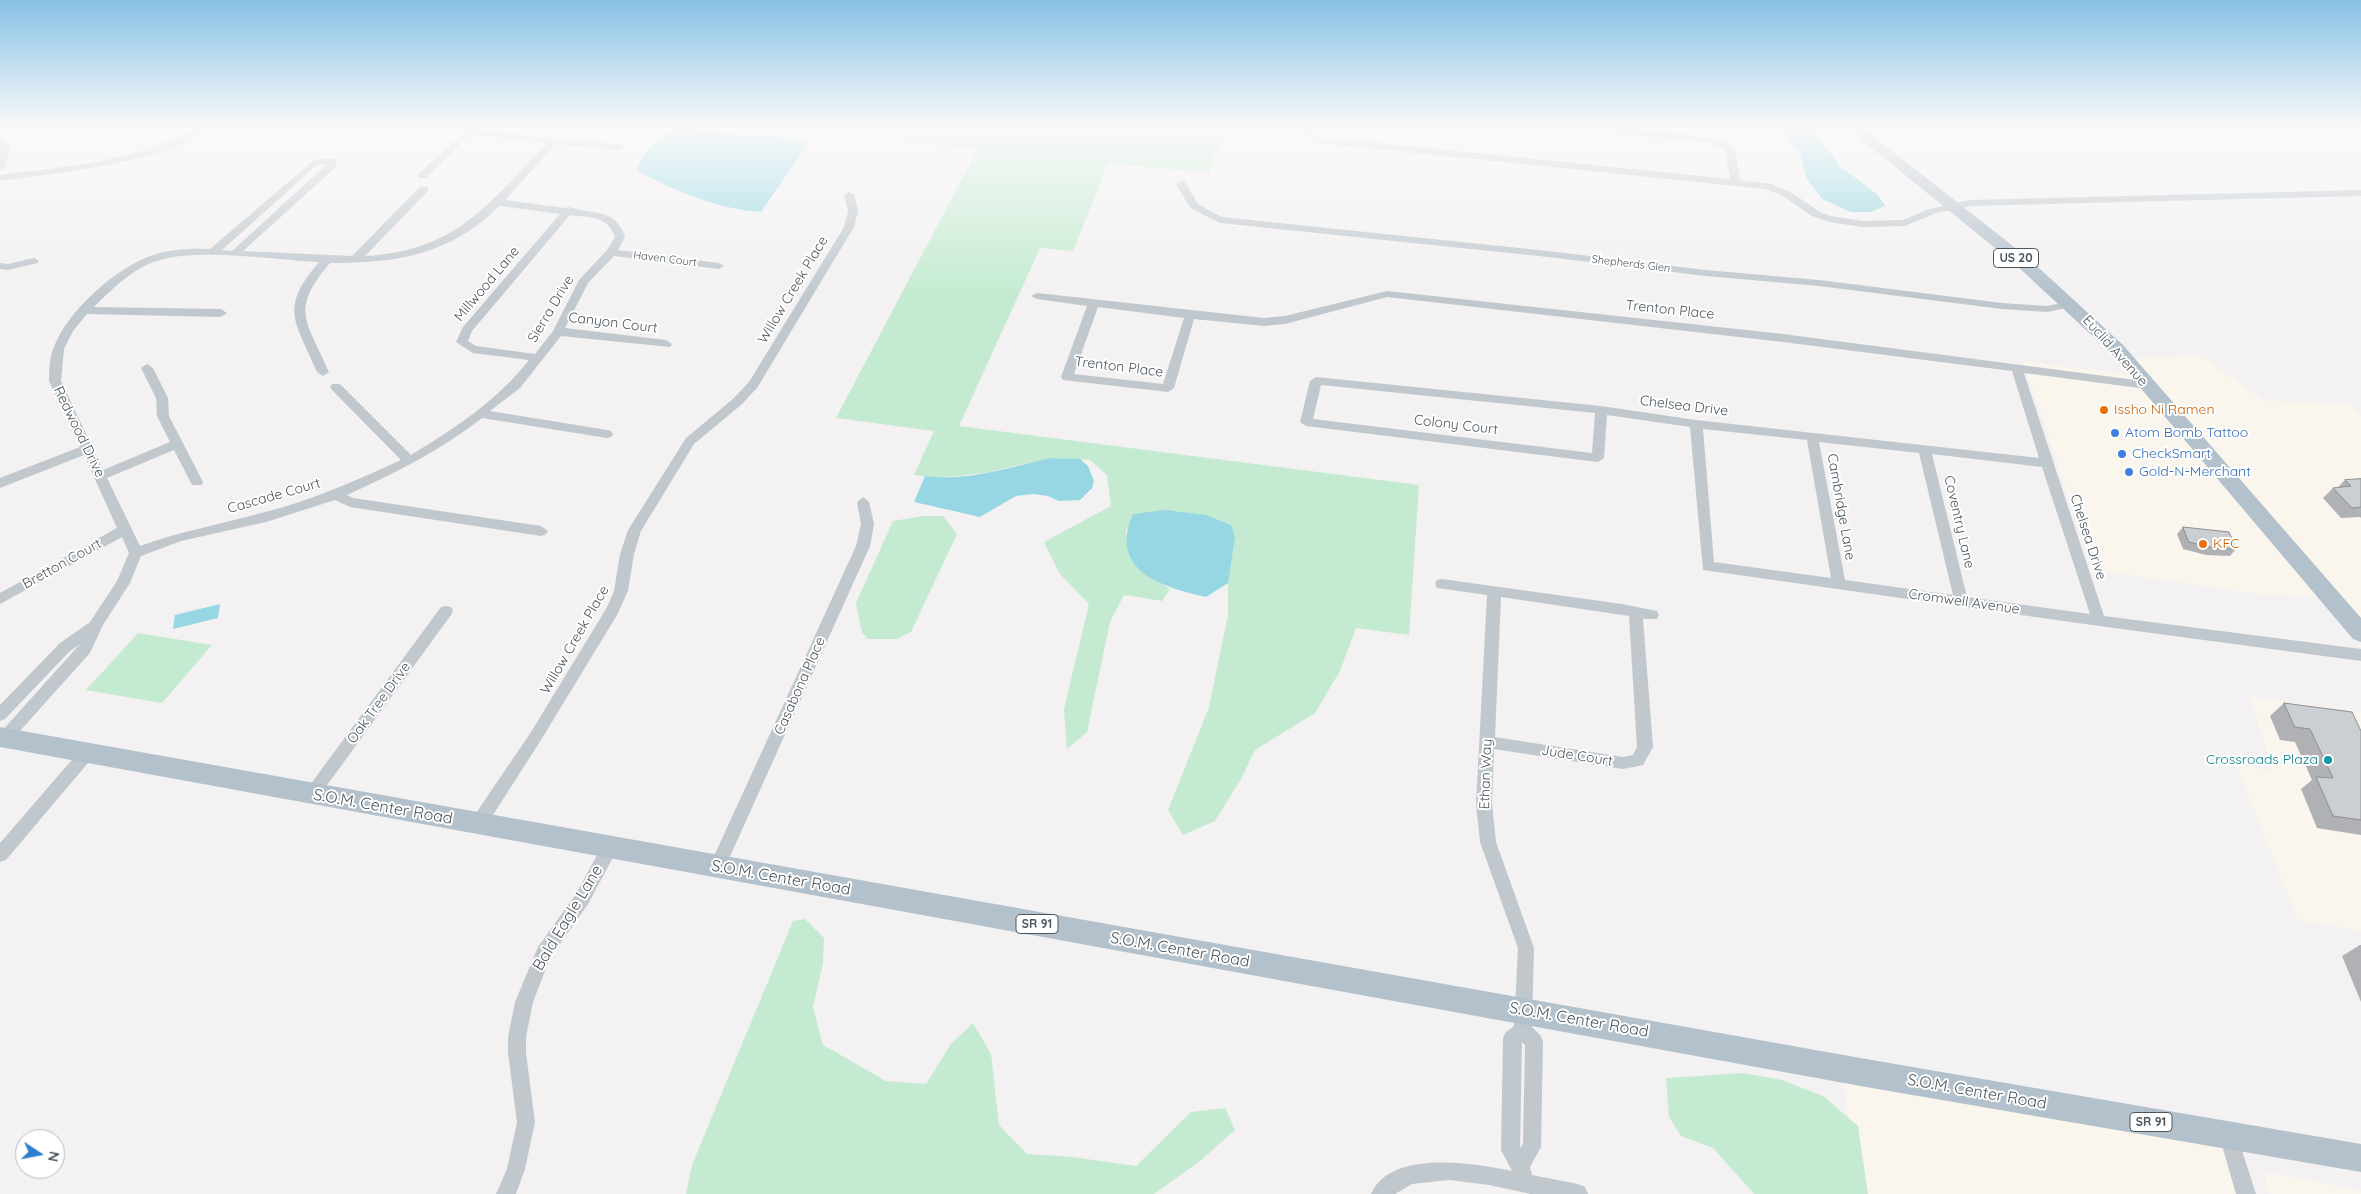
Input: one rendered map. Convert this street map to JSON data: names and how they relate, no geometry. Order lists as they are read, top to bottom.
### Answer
{
  "streets": {
    "main road": [
      "US 20",
      "Euclid Avenue",
      "S.O.M. Center Road",
      "SR 91"
    ],
    "street": [
      "Haven Court",
      "Shepherds Glen",
      "Millwood Lane",
      "Willow Creek Place",
      "Sierra Drive",
      "Trenton Place",
      "Canyon Court",
      "Chelsea Drive",
      "Colony Court",
      "Redwood Drive",
      "Cascade Court",
      "Cambridge Lane",
      "Coventry Lane",
      "Bretton Court",
      "Cromwell Avenue",
      "Casabona Place",
      "Oak Tree Drive",
      "Jude Court",
      "Ethan Way",
      "Bald Eagle Lane"
    ]
  },
  "crossings": [
    ["Haven Court", "Sierra Drive"],
    ["Shepherds Glen", "Euclid Avenue"],
    ["Millwood Lane", "Sierra Drive"],
    ["Willow Creek Place", "S.O.M. Center Road"],
    ["Sierra Drive", "Canyon Court"],
    ["Sierra Drive", "Cascade Court"],
    ["Trenton Place", "Euclid Avenue"],
    ["Trenton Place", "Chelsea Drive"],
    ["Chelsea Drive", "Colony Court"],
    ["Chelsea Drive", "Cambridge Lane"],
    ["Chelsea Drive", "Coventry Lane"],
    ["Chelsea Drive", "Cromwell Avenue"],
    ["Redwood Drive", "Cascade Court"],
    ["Redwood Drive", "Bretton Court"],
    ["Cambridge Lane", "Cromwell Avenue"],
    ["Coventry Lane", "Cromwell Avenue"],
    ["Casabona Place", "S.O.M. Center Road"],
    ["Oak Tree Drive", "S.O.M. Center Road"],
    ["Jude Court", "Ethan Way"],
    ["Ethan Way", "S.O.M. Center Road"],
    ["S.O.M. Center Road", "Bald Eagle Lane"]
  ],
  "places": [
    "Issho Ni Ramen",
    "Atom Bomb Tattoo",
    "CheckSmart",
    "Gold-N-Merchant",
    "KFC",
    "Crossroads Plaza"
  ],
  "north": "right"
}
